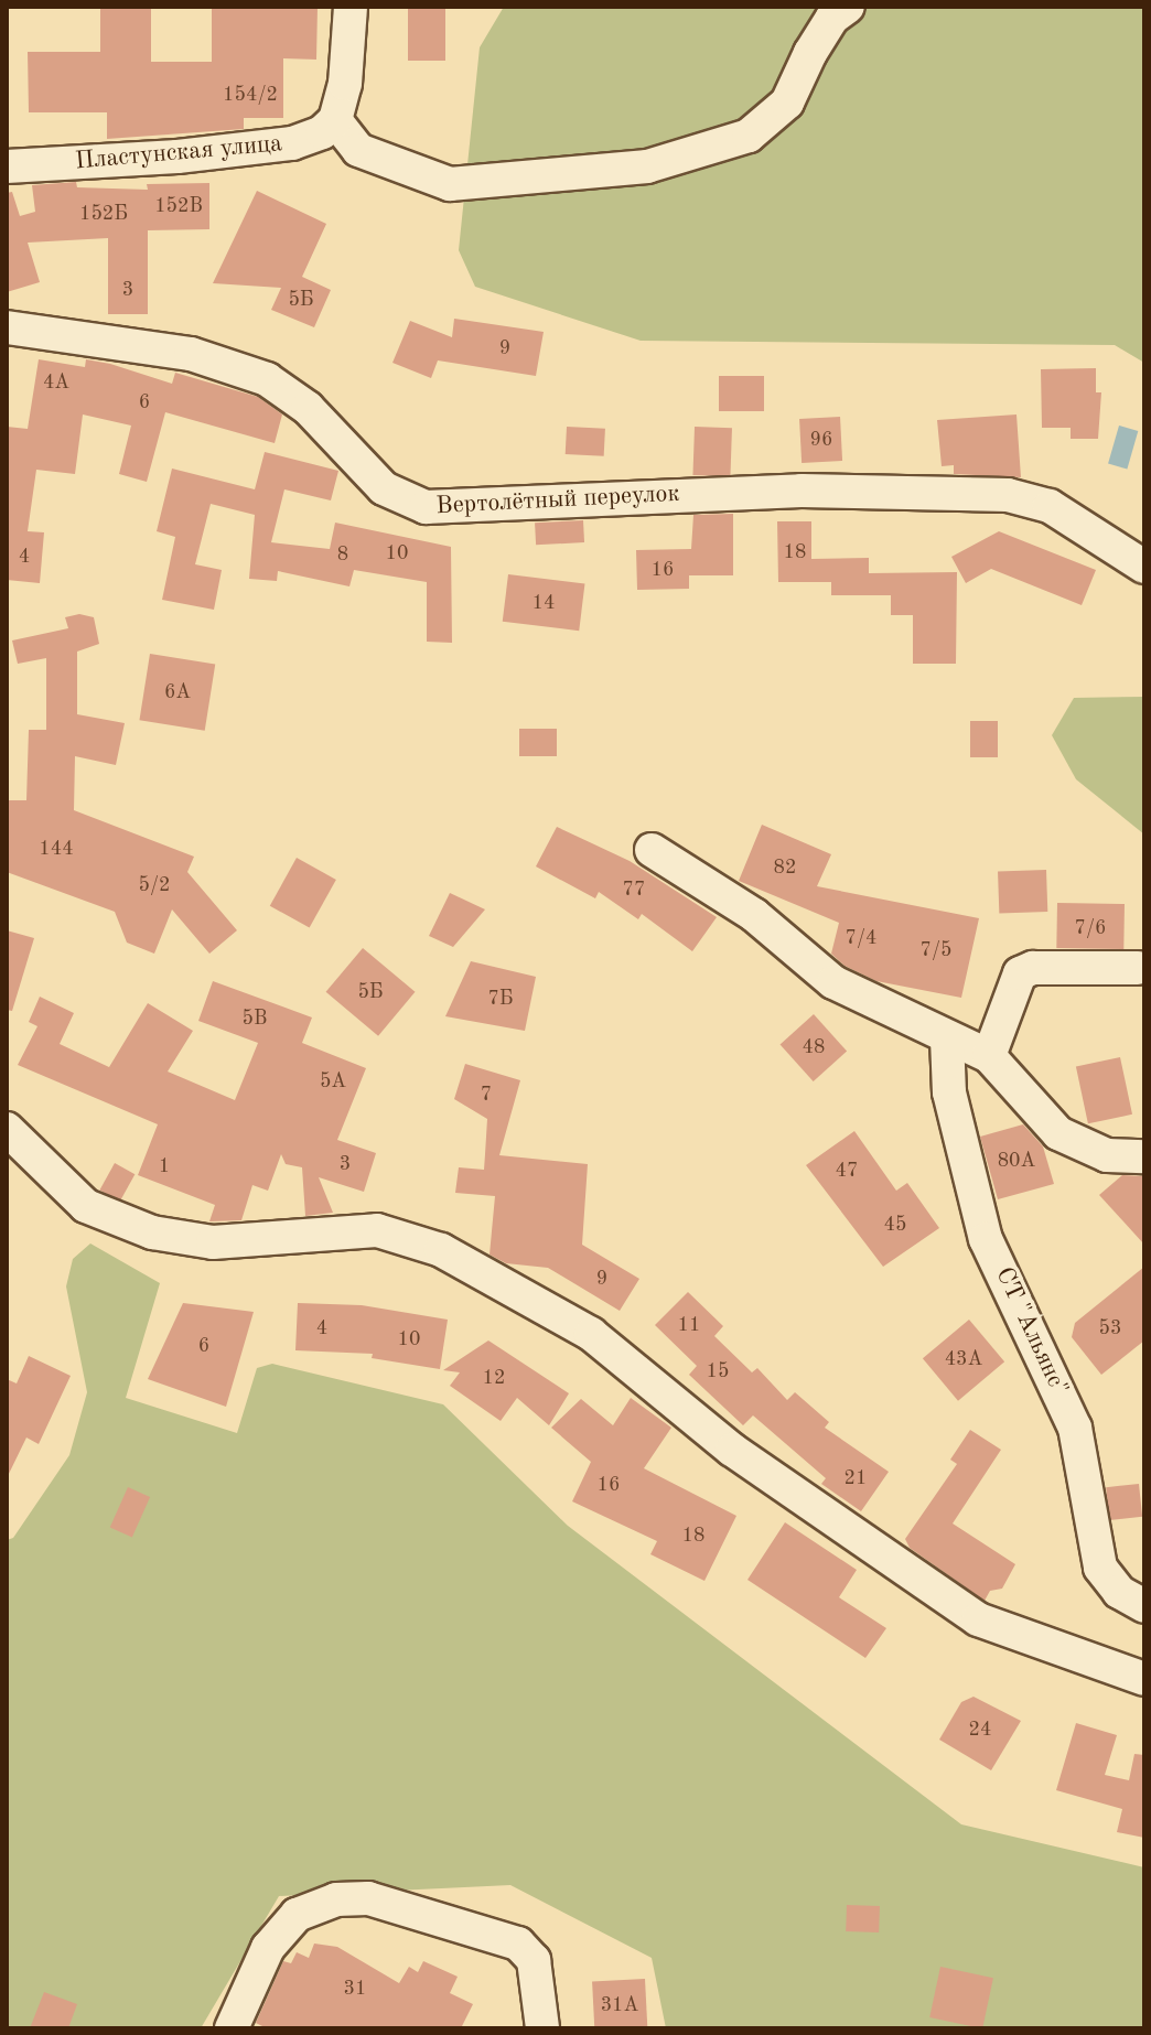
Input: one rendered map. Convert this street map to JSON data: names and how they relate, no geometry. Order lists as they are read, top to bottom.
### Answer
{
  "streets": {
    "street": ["Пластунская улица", "Вертолётный переулок", "СТ \"Альянс\""]
  },
  "house_numbers": [
    "154/2",
    "152В",
    "152Б",
    "3",
    "5Б",
    "9",
    "4А",
    "6",
    "96",
    "18",
    "10",
    "8",
    "4",
    "16",
    "14",
    "6А",
    "144",
    "82",
    "5/2",
    "77",
    "7/6",
    "7/4",
    "7/5",
    "5Б",
    "7Б",
    "5В",
    "48",
    "5А",
    "7",
    "80А",
    "3",
    "1",
    "47",
    "45",
    "9",
    "11",
    "4",
    "53",
    "10",
    "6",
    "43А",
    "15",
    "12",
    "21",
    "16",
    "18",
    "24",
    "31",
    "31А"
  ]
}
